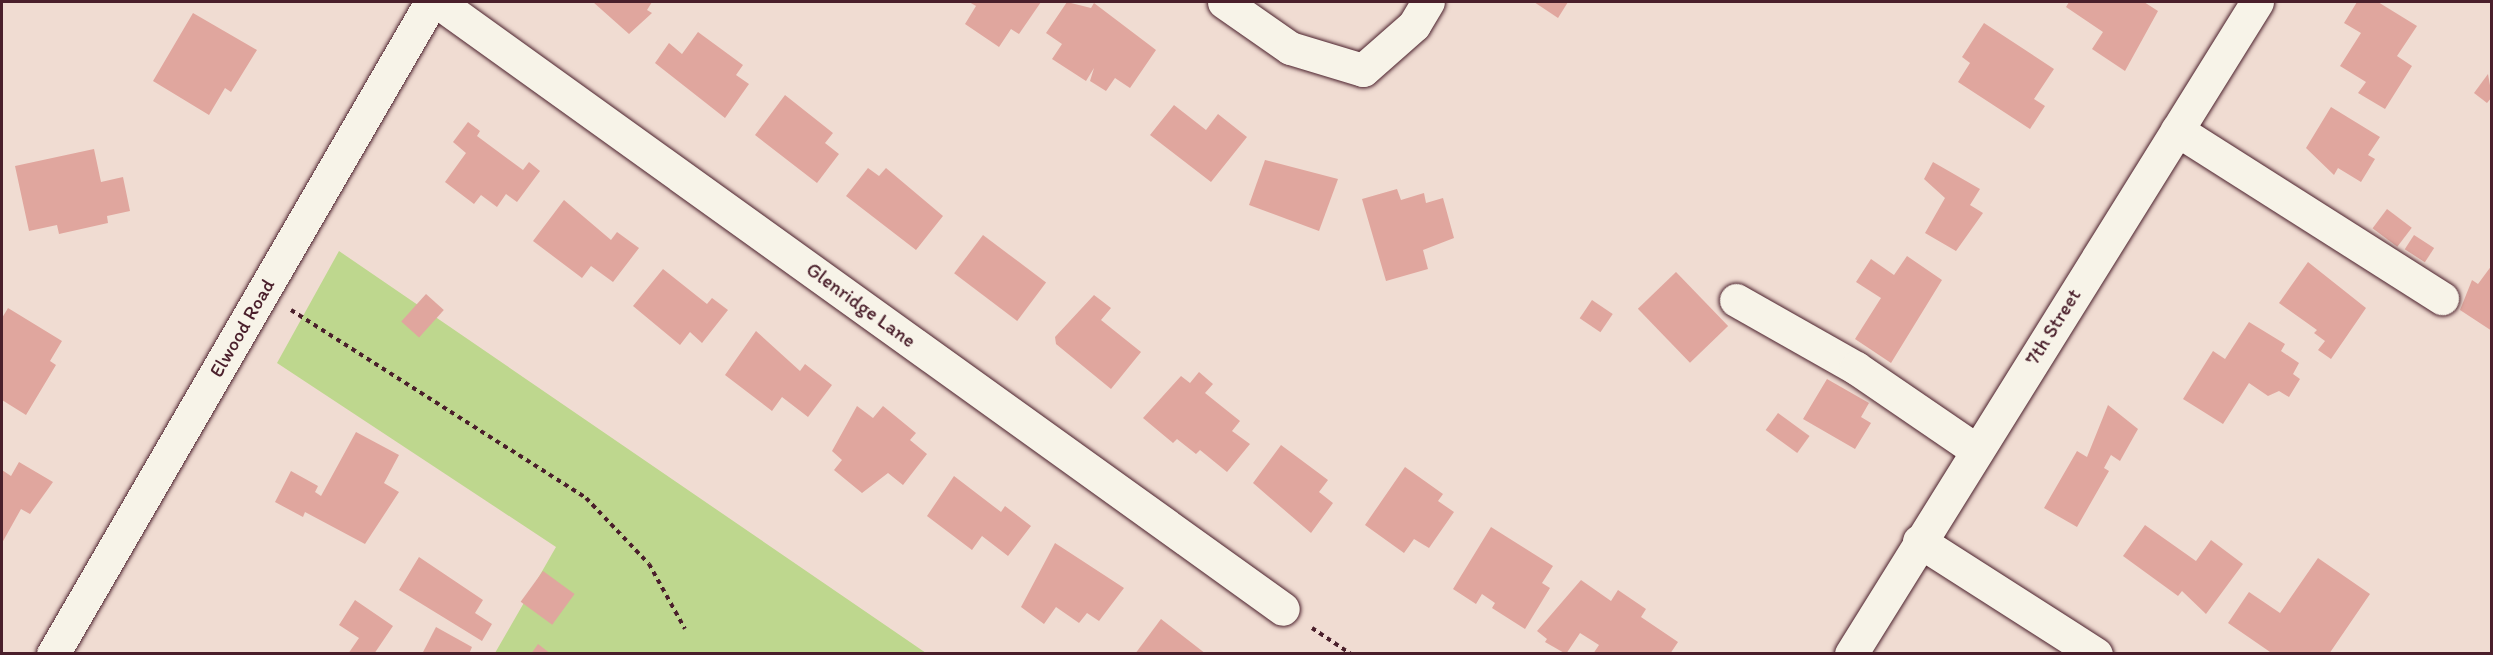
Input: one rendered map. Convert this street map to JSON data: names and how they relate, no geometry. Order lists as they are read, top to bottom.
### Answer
{
  "streets": {
    "street": ["Glenridge Lane", "7th Street", "Elwood Road"]
  }
}
